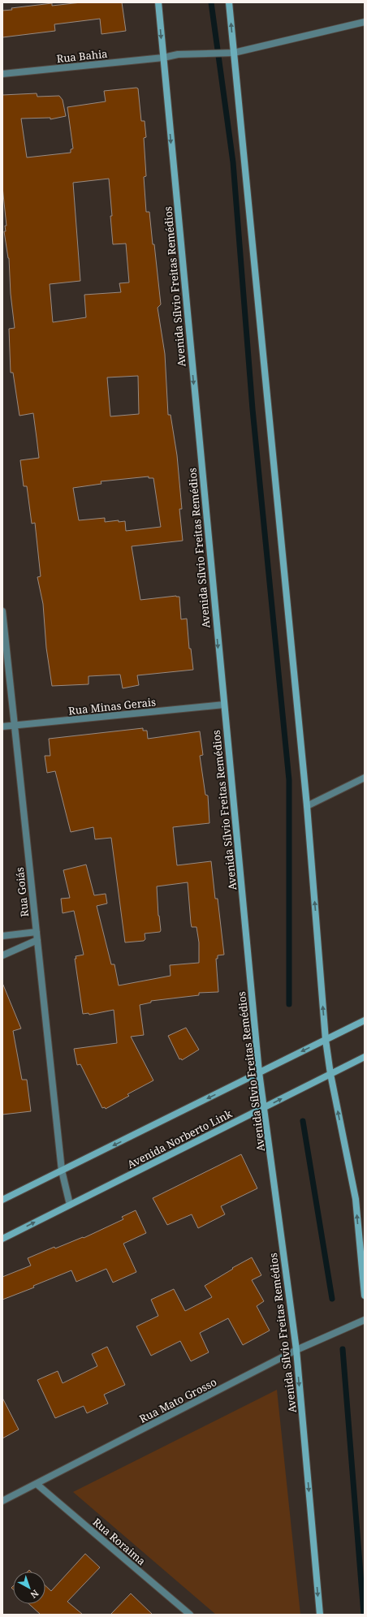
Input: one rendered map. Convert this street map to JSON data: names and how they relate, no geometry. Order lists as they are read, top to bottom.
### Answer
{
  "streets": {
    "street": [
      "Rua Bahia",
      "Avenida Sílvio Freitas Remédios",
      "Rua Minas Gerais",
      "Rua Goiás",
      "Avenida Norberto Link",
      "Rua Mato Grosso",
      "Rua Roraima"
    ]
  },
  "crossings": [
    ["Rua Bahia", "Avenida Sílvio Freitas Remédios"],
    ["Avenida Sílvio Freitas Remédios", "Rua Minas Gerais"],
    ["Avenida Sílvio Freitas Remédios", "Avenida Norberto Link"],
    ["Avenida Sílvio Freitas Remédios", "Rua Mato Grosso"],
    ["Rua Minas Gerais", "Rua Goiás"],
    ["Rua Goiás", "Avenida Norberto Link"],
    ["Rua Mato Grosso", "Rua Roraima"]
  ],
  "one_way": ["Avenida Sílvio Freitas Remédios"],
  "north": "bottom right"
}
